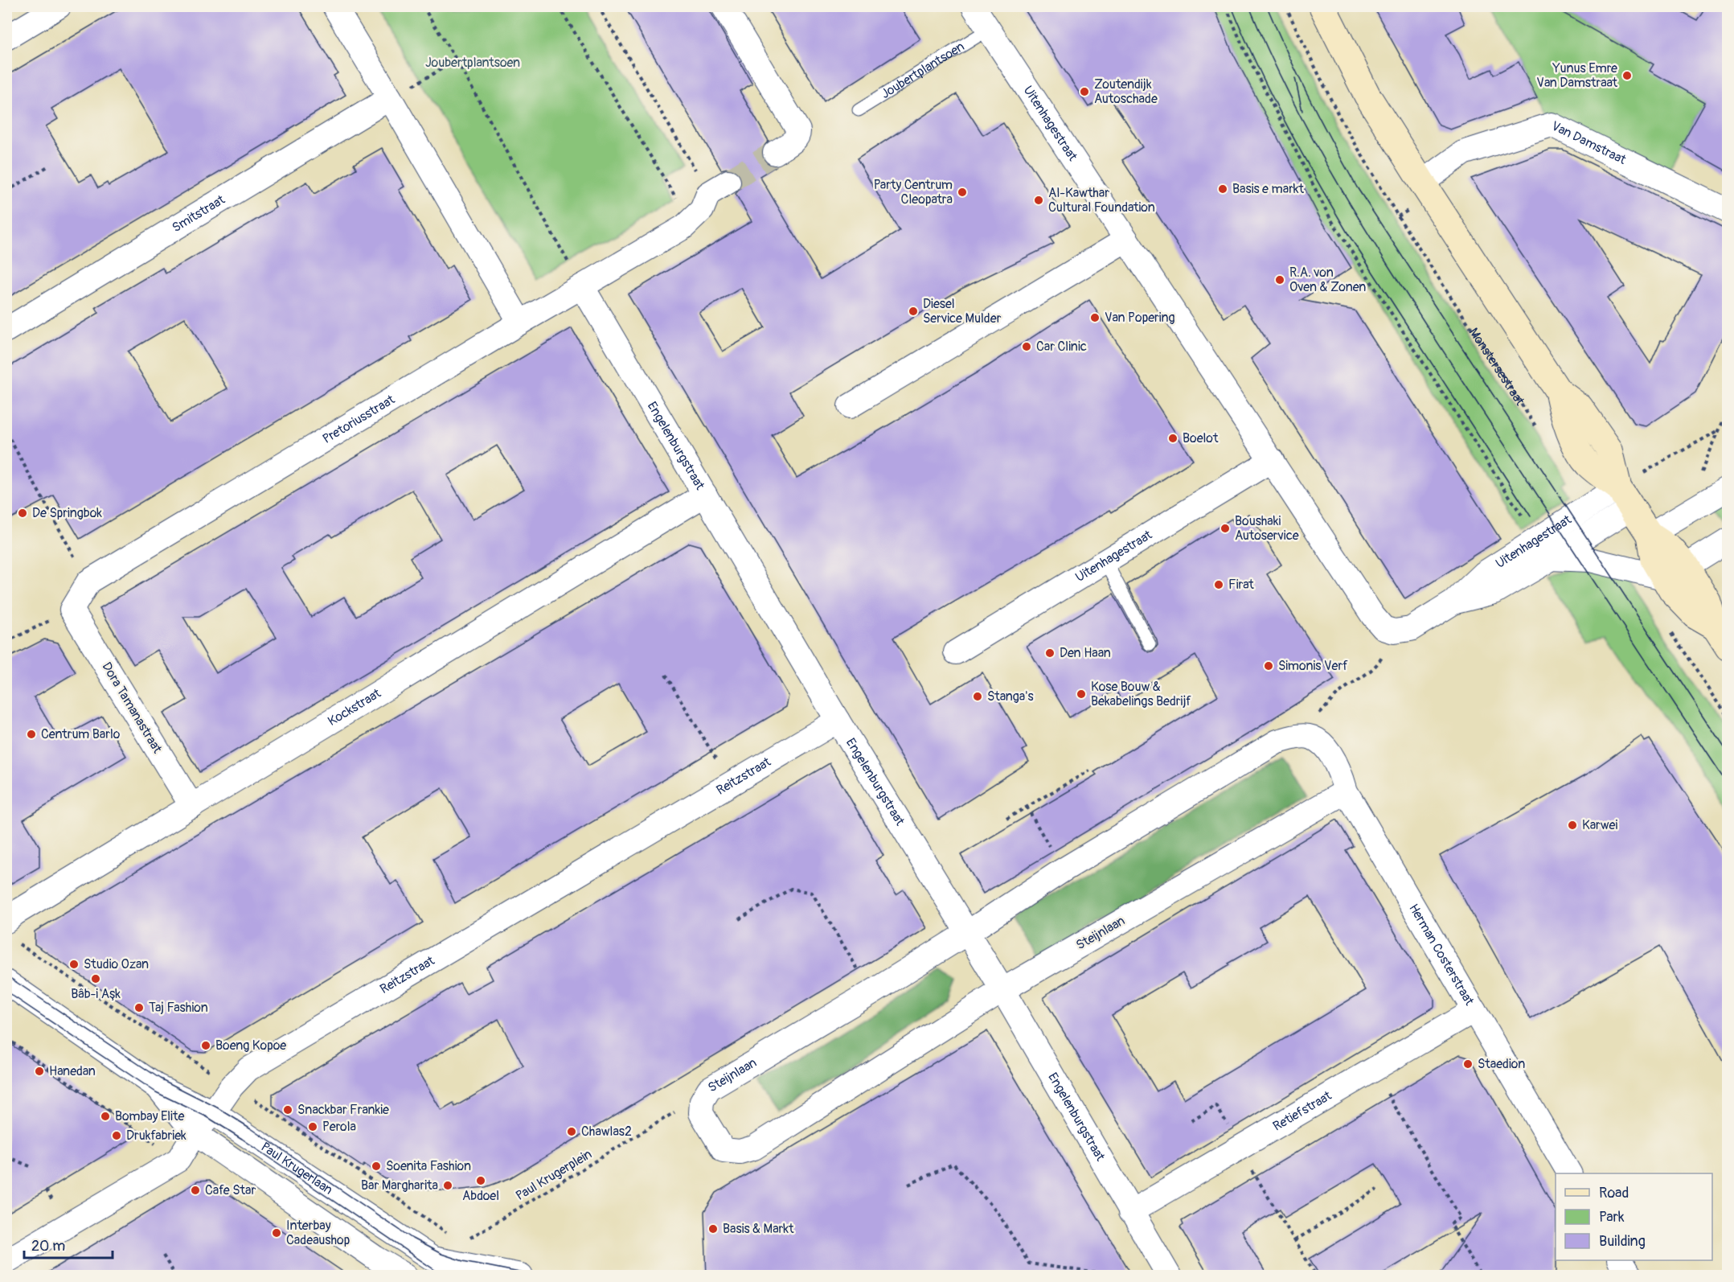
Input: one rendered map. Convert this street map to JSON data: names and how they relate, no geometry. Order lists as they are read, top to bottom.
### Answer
{
  "streets": {
    "street": [
      "Uitenhagestraat",
      "Van Damstraat",
      "Smitstraat",
      "Pretoriusstraat",
      "Engelenburgstraat",
      "Dora Tamanastraat",
      "Kockstraat",
      "Reitzstraat",
      "Steijnlaan",
      "Herman Costerstraat",
      "Retiefstraat",
      "Paul Krugerlaan"
    ],
    "lane": ["Joubertplantsoen"],
    "path": ["Monstersestraat", "Paul Krugerplein"]
  },
  "crossings": [
    ["Joubertplantsoen", "Uitenhagestraat"],
    ["Pretoriusstraat", "Engelenburgstraat"],
    ["Pretoriusstraat", "Dora Tamanastraat"],
    ["Engelenburgstraat", "Kockstraat"],
    ["Engelenburgstraat", "Reitzstraat"],
    ["Engelenburgstraat", "Steijnlaan"],
    ["Engelenburgstraat", "Retiefstraat"],
    ["Dora Tamanastraat", "Kockstraat"],
    ["Reitzstraat", "Paul Krugerlaan"],
    ["Steijnlaan", "Herman Costerstraat"],
    ["Steijnlaan", "Paul Krugerplein"],
    ["Herman Costerstraat", "Retiefstraat"],
    ["Paul Krugerlaan", "Paul Krugerplein"]
  ],
  "parks": ["Joubertplantsoen"],
  "places": [
    "Yunus Emre Van Damstraat",
    "Zoutendijk Autoschade",
    "Basis e markt",
    "Party Centrum Cleopatra",
    "Al-Kawthar Cultural Foundation",
    "R.A. von Oven & Zonen",
    "Diesel Service Mulder",
    "Van Popering",
    "Car Clinic",
    "Boelot",
    "De Springbok",
    "Boushaki Autoservice",
    "Firat",
    "Den Haan",
    "Simonis Verf",
    "Kose Bouw & Bekabelings Bedrijf",
    "Stanga's",
    "Centrum Barlo",
    "Karwei",
    "Studio Ozan",
    "Bâb-i Aşk",
    "Taj Fashion",
    "Boeng Kopoe",
    "Staedion",
    "Hanedan",
    "Snackbar Frankie",
    "Bombay Elite",
    "Perola",
    "Chawlas2",
    "Drukfabriek",
    "Soenita Fashion",
    "Abdoel",
    "Bar Margharita",
    "Cafe Star",
    "Basis & Markt",
    "Interbay Cadeaushop"
  ],
  "legend": ["Road", "Park", "Building"],
  "scale_bar": "20 m"
}
